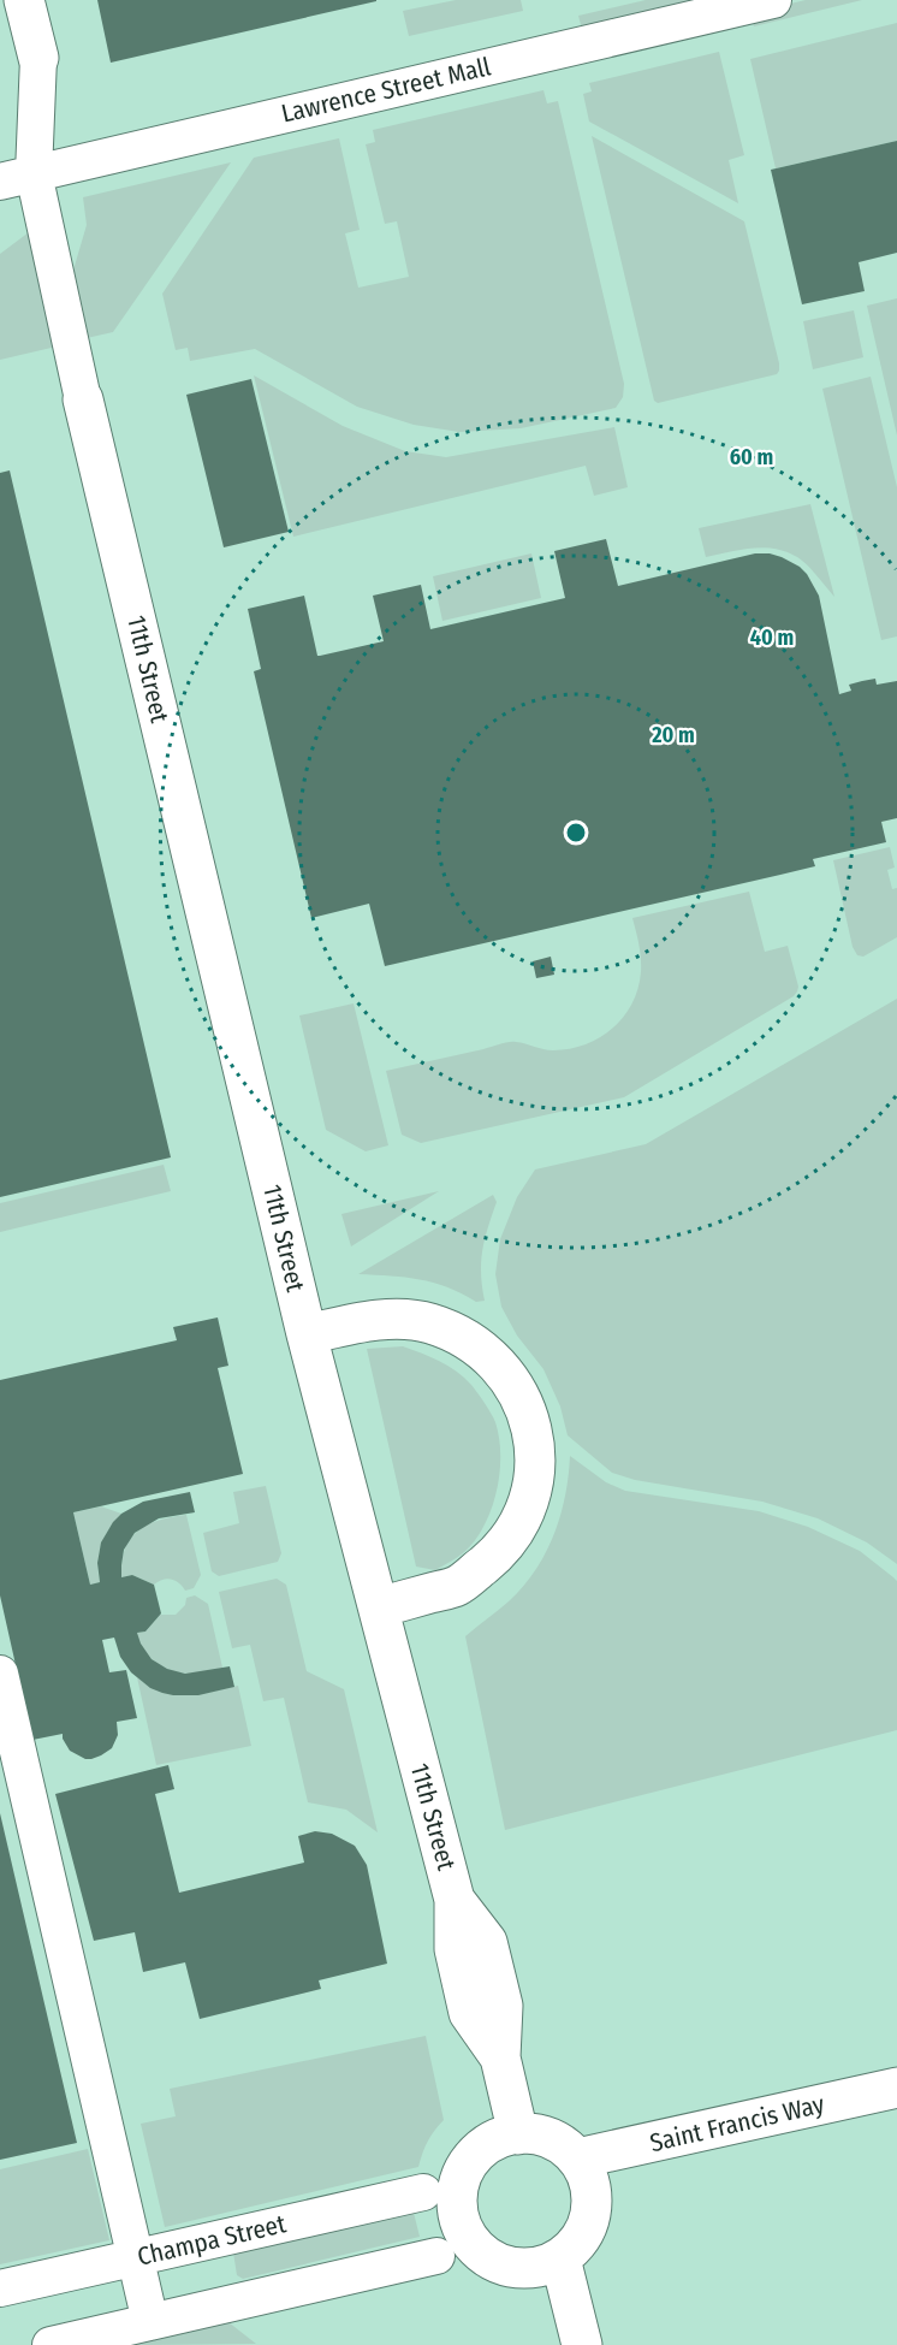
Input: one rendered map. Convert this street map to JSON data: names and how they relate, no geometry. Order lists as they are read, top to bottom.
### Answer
{
  "streets": {
    "street": [
      "Lawrence Street Mall",
      "11th Street",
      "Saint Francis Way",
      "Champa Street"
    ]
  },
  "crossings": [
    ["Lawrence Street Mall", "11th Street"],
    ["11th Street", "Saint Francis Way"]
  ],
  "rings": ["60 m", "40 m", "20 m"]
}
